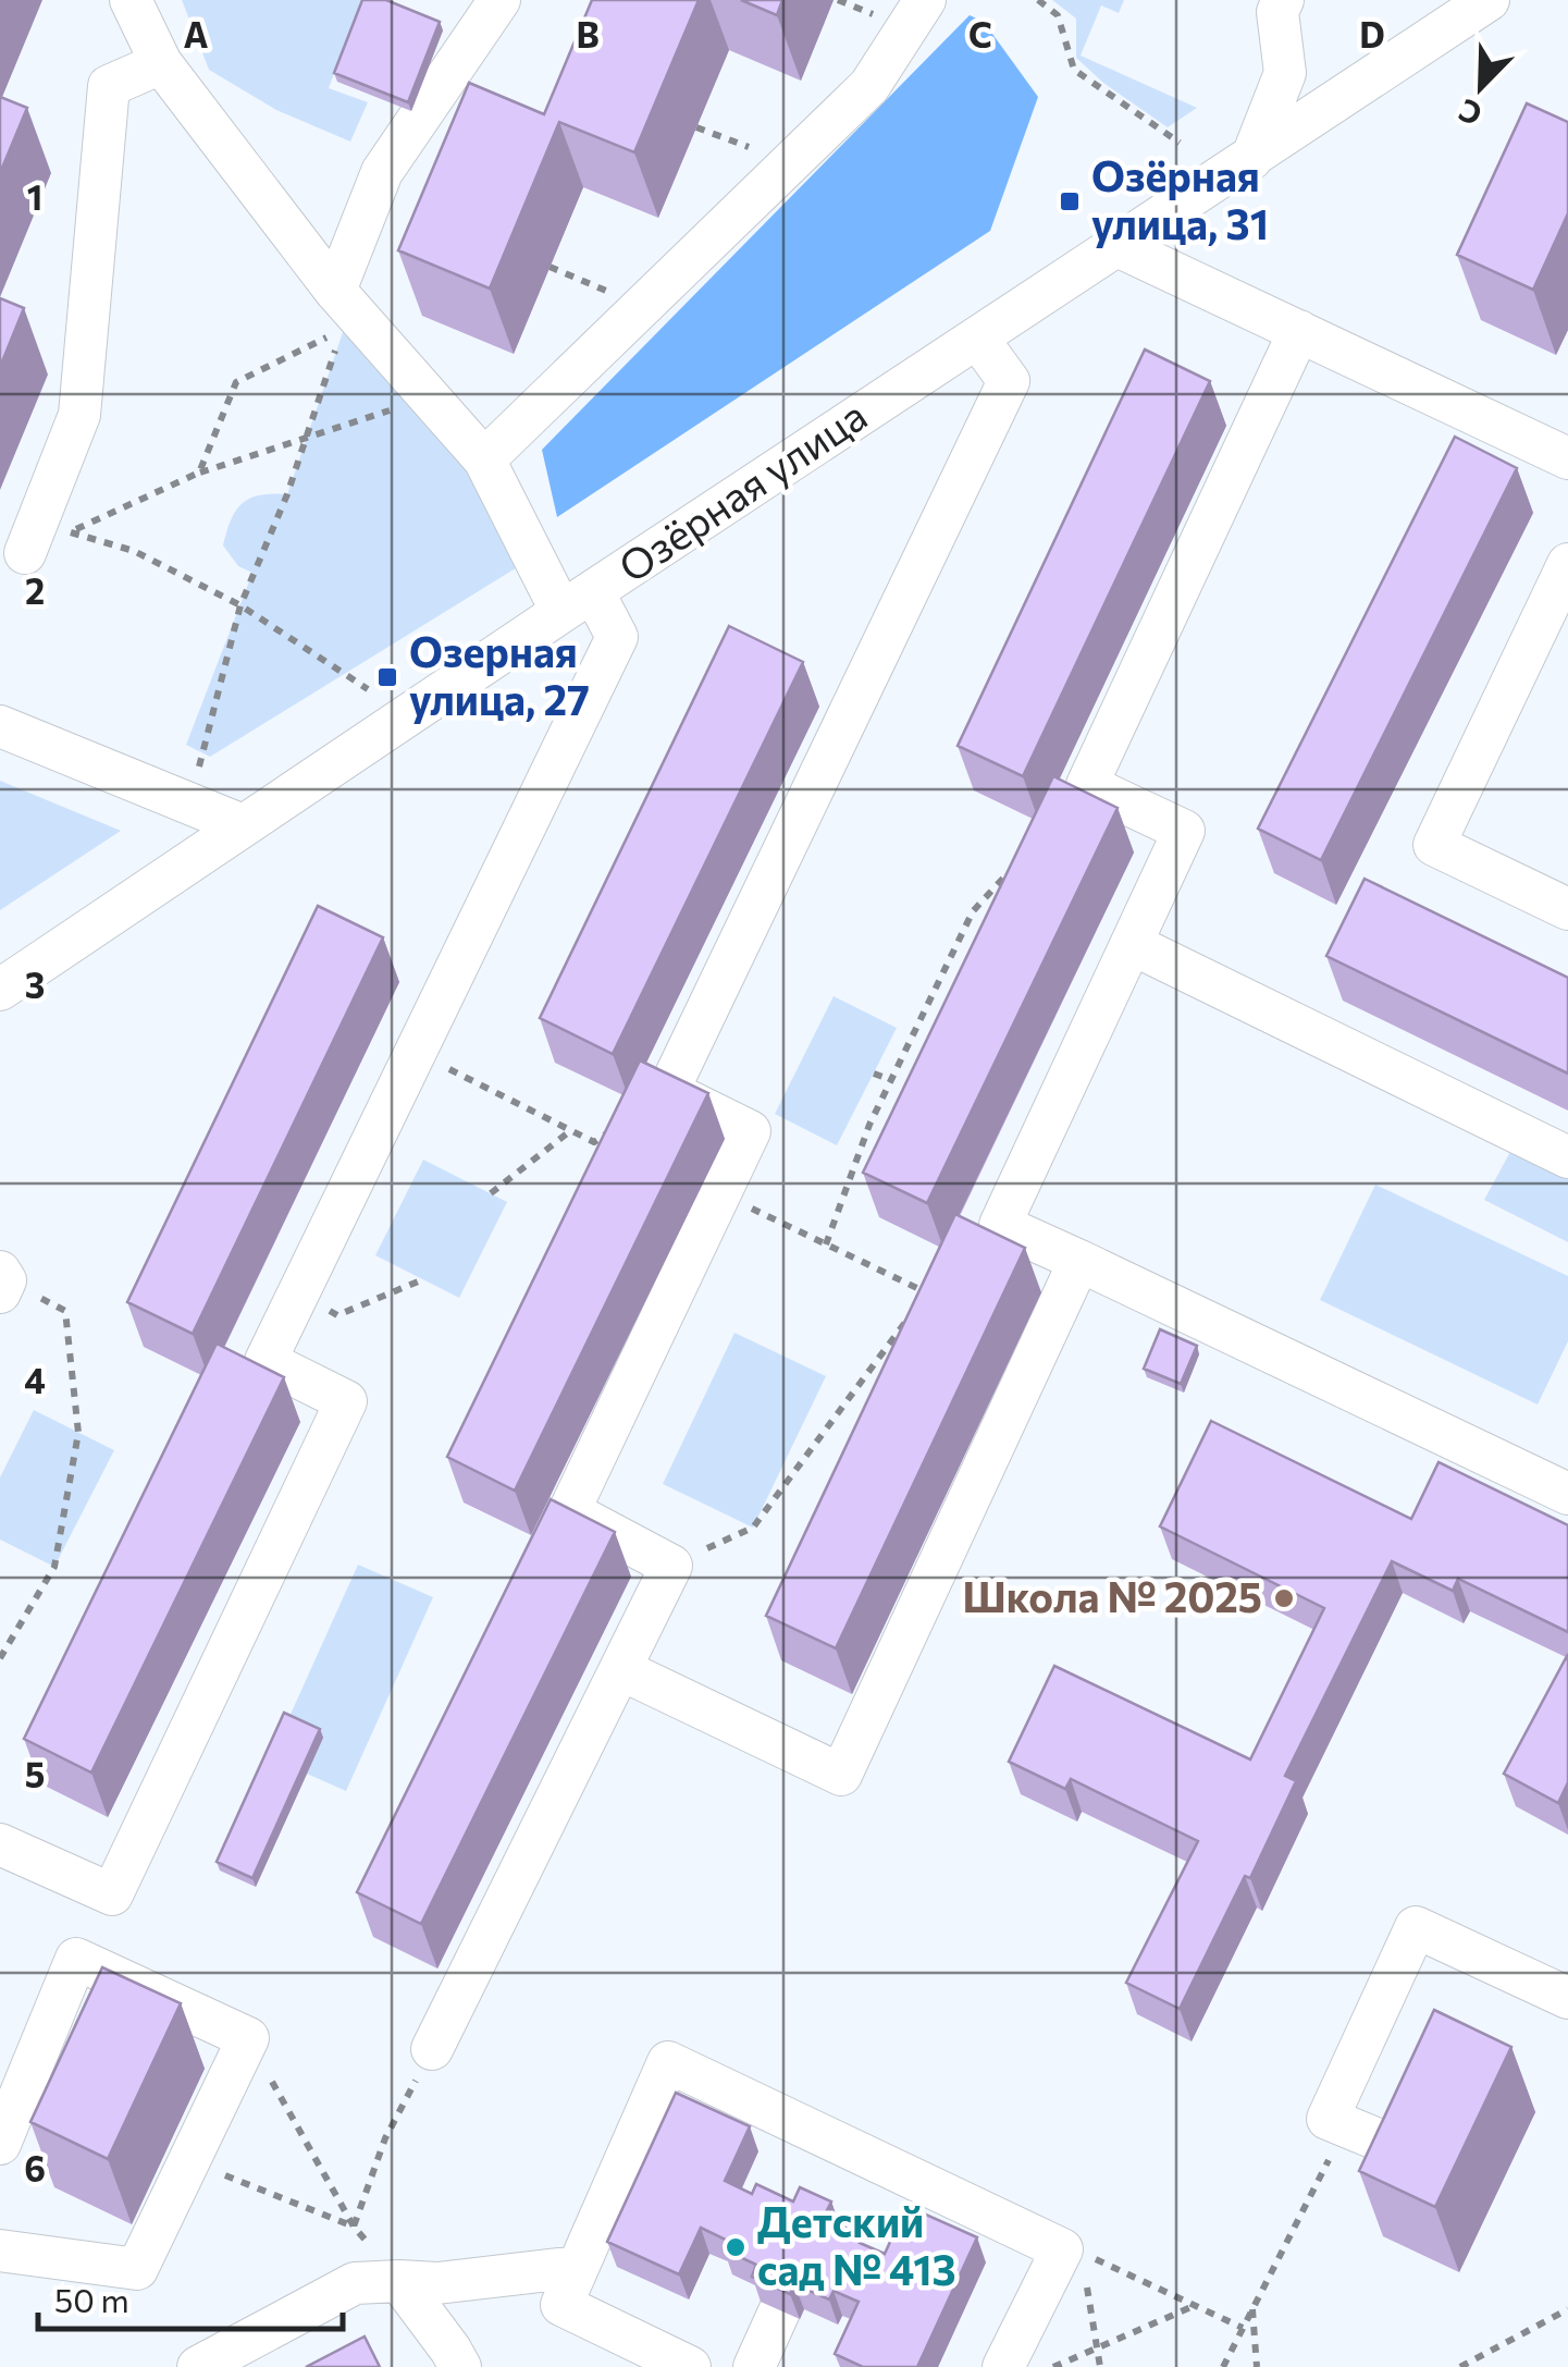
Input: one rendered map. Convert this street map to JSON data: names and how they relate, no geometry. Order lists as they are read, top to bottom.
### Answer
{
  "streets": {
    "street": ["Озёрная улица"]
  },
  "places": {
    "transit": ["Озёрная улица, 31", "Озерная улица, 27"],
    "other": ["Школа № 2025", "Детский сад № 413"]
  },
  "scale_bar": "50 m",
  "north": "bottom left",
  "grid": {
    "columns": [
      "A",
      "B",
      "C",
      "D"
    ],
    "rows": [
      "1",
      "2",
      "3",
      "4",
      "5",
      "6"
    ]
  }
}
